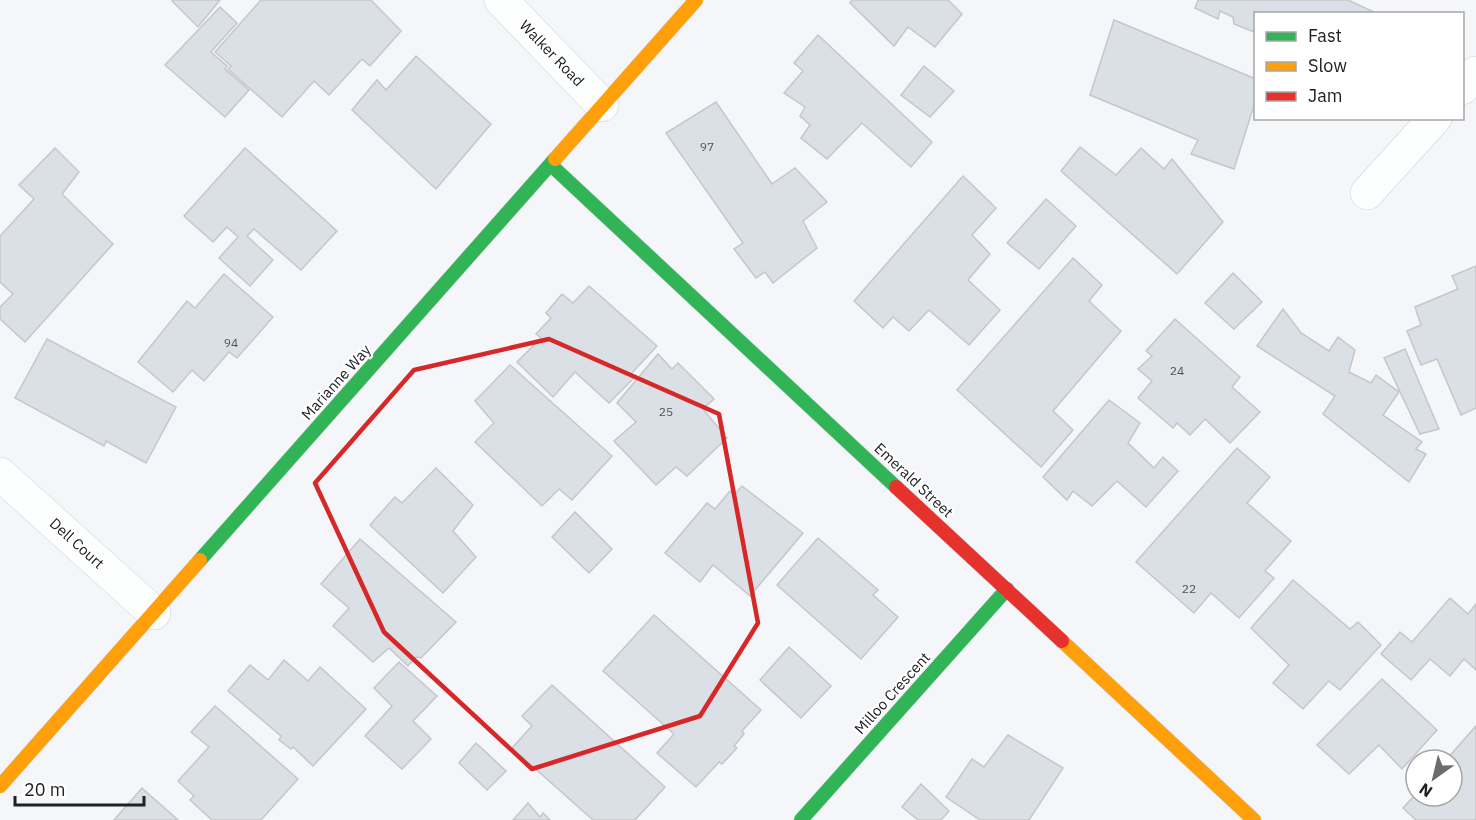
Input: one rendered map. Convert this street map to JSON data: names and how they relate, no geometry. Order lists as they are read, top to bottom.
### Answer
{
  "streets": {
    "street": [
      "Walker Road",
      "Marianne Way",
      "Emerald Street",
      "Dell Court",
      "Milloo Crescent"
    ]
  },
  "crossings": [
    ["Walker Road", "Marianne Way"],
    ["Marianne Way", "Emerald Street"],
    ["Marianne Way", "Dell Court"],
    ["Emerald Street", "Milloo Crescent"]
  ],
  "house_numbers": [
    "97",
    "94",
    "24",
    "25",
    "22"
  ],
  "legend": ["Fast", "Slow", "Jam"],
  "scale_bar": "20 m",
  "north": "bottom left"
}
